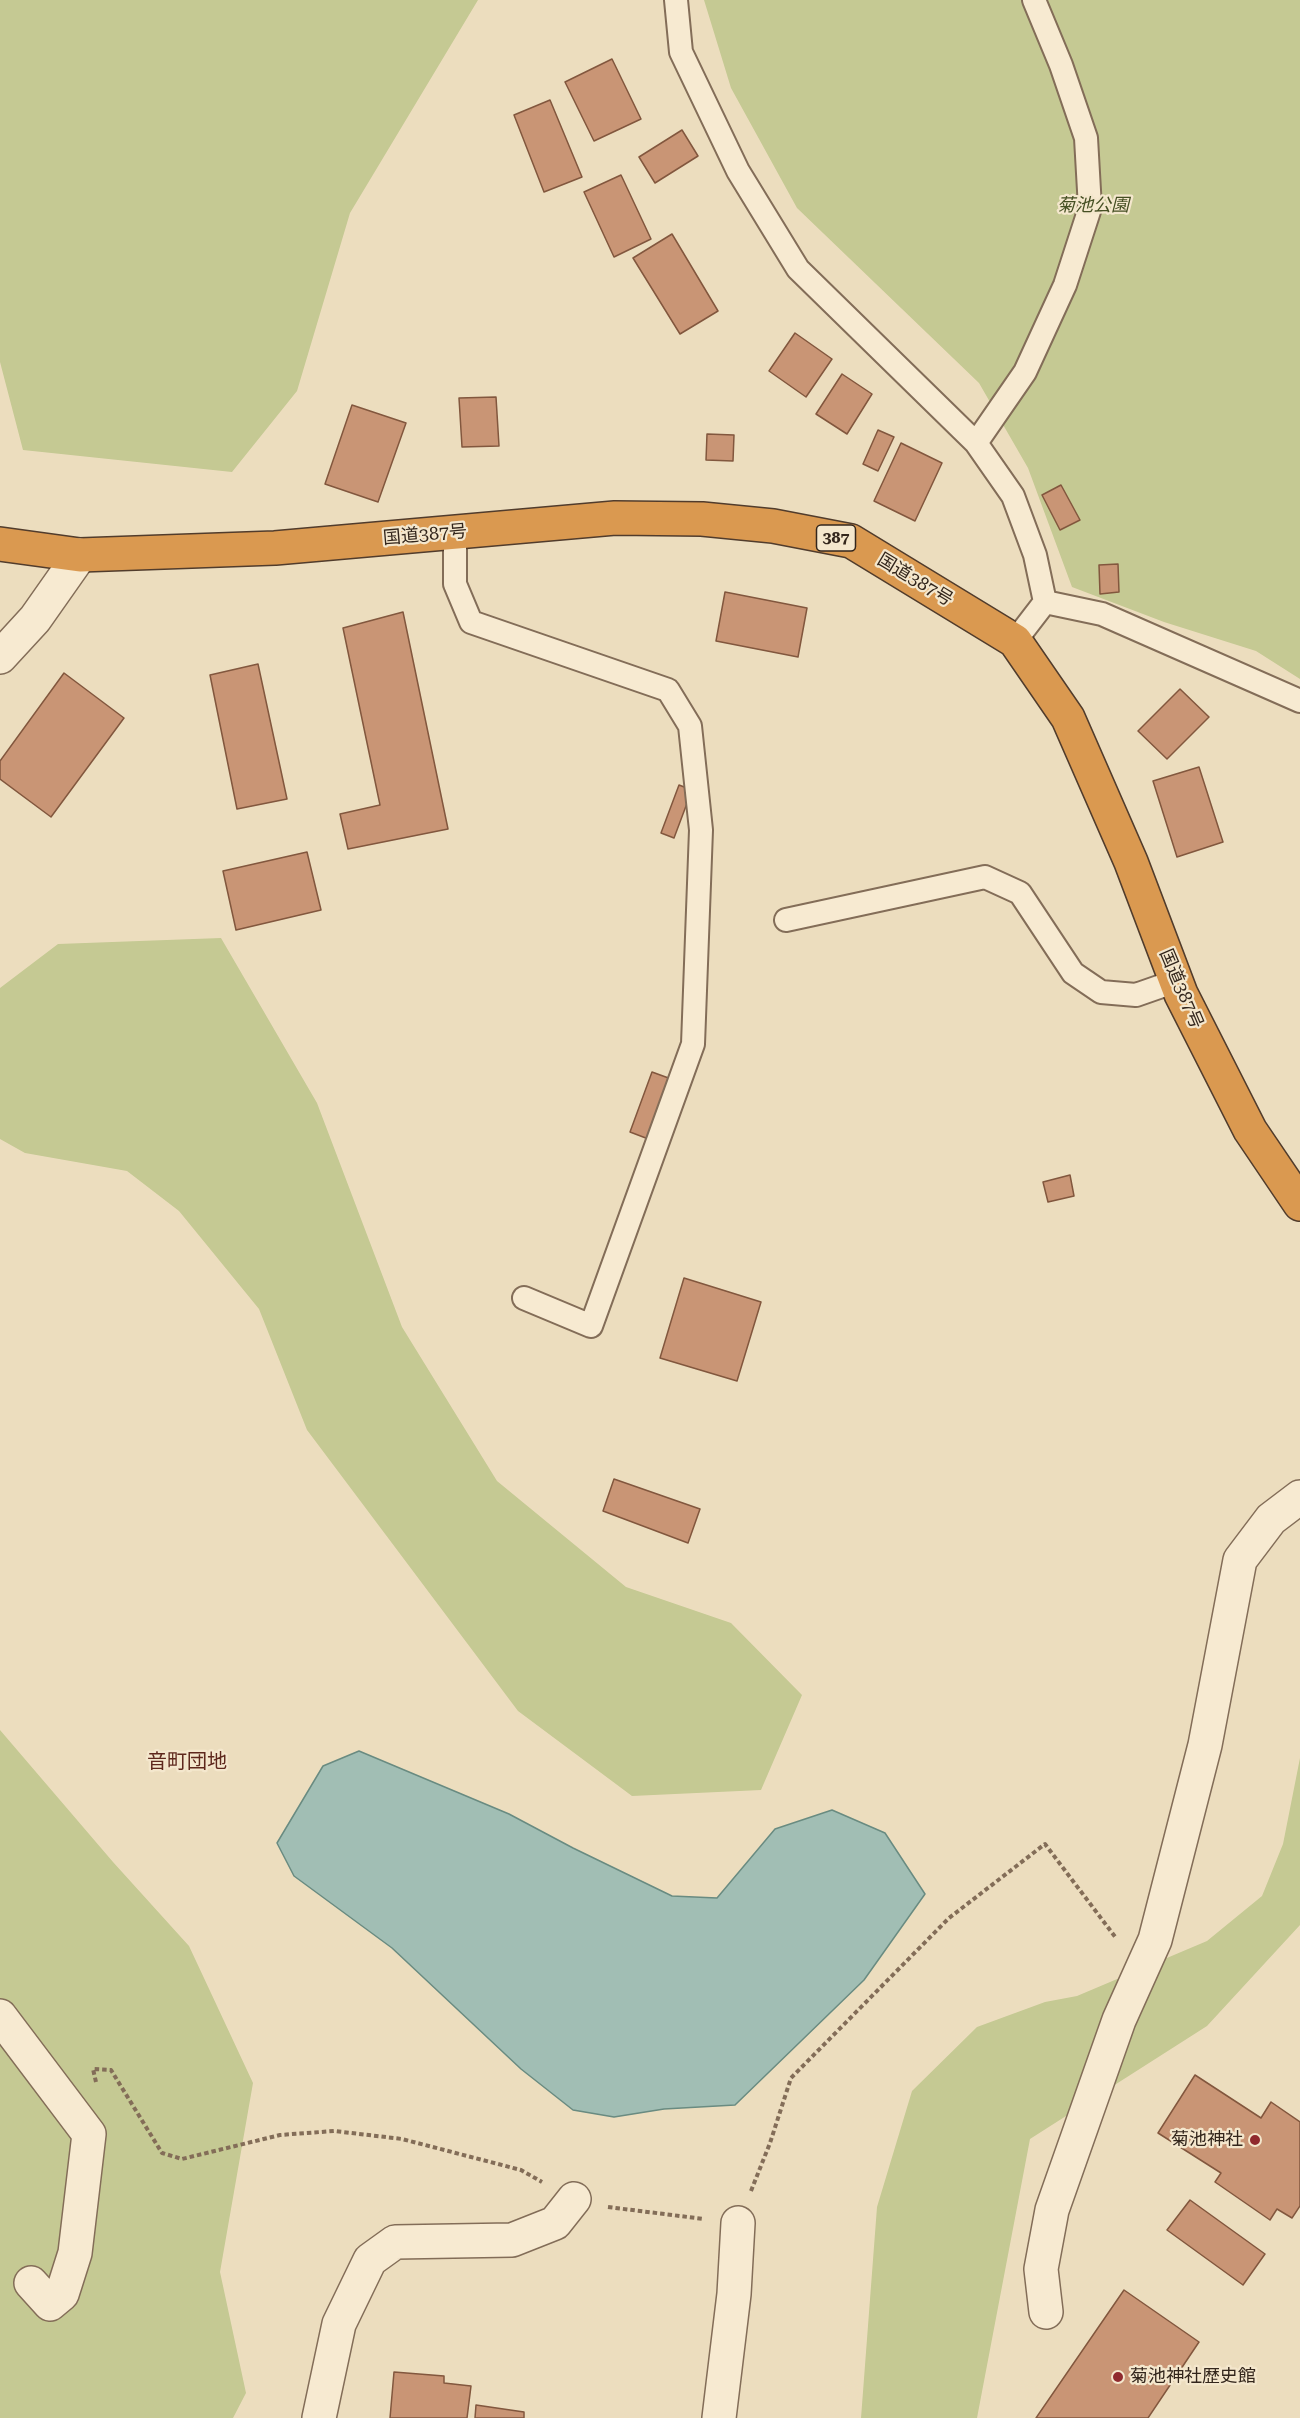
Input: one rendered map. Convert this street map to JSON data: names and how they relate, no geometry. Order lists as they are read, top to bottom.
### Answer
{
  "streets": {
    "highway": ["国道387号", "387"]
  },
  "districts": ["音町団地"],
  "parks": ["菊池公園"],
  "places": ["菊池神社", "菊池神社歴史館"]
}
